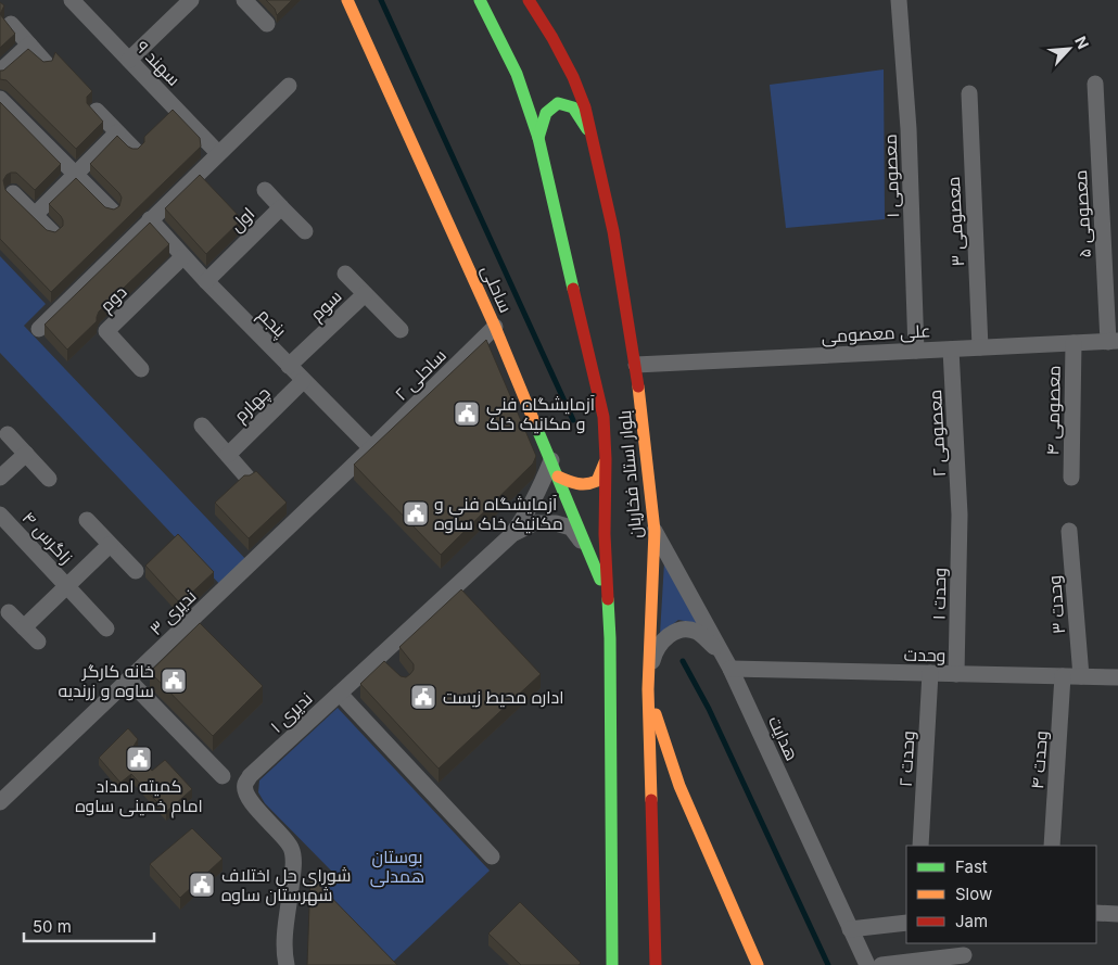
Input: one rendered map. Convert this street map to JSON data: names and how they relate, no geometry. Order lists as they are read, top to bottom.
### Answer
{
  "streets": {
    "main road": ["ساحلی", "بلوار استاد فخاریان"],
    "street": [
      "سهند ۹",
      "معصومی ۱",
      "معصومی ۵",
      "اول",
      "معصومی ۳",
      "دوم",
      "سوم",
      "پنجم",
      "علی معصومی",
      "ساحلی ۲",
      "چهارم",
      "معصومی ۴",
      "معصومی ۲",
      "زاگرس ۴",
      "وحدت ۱",
      "وحدت ۳",
      "ندیری ۳",
      "وحدت",
      "ندیری ۱",
      "هدایت",
      "وحدت ۲",
      "وحدت ۴"
    ]
  },
  "crossings": [
    ["معصومی ۱", "علی معصومی"],
    ["معصومی ۵", "علی معصومی"],
    ["اول", "پنجم"],
    ["معصومی ۳", "علی معصومی"],
    ["ساحلی", "ساحلی ۲"],
    ["ساحلی", "بلوار استاد فخاریان"],
    ["دوم", "پنجم"],
    ["سوم", "پنجم"],
    ["پنجم", "ساحلی ۲"],
    ["پنجم", "چهارم"],
    ["پنجم", "ندیری ۳"],
    ["علی معصومی", "معصومی ۴"],
    ["علی معصومی", "معصومی ۲"],
    ["علی معصومی", "بلوار استاد فخاریان"],
    ["ساحلی ۲", "ندیری ۳"],
    ["معصومی ۲", "وحدت ۱"],
    ["بلوار استاد فخاریان", "هدایت"],
    ["وحدت ۱", "وحدت"],
    ["وحدت ۳", "وحدت"],
    ["وحدت", "هدایت"],
    ["وحدت", "وحدت ۲"],
    ["وحدت", "وحدت ۴"]
  ],
  "parks": ["بوستان همدلی"],
  "places": {
    "public building": [
      "آزمایشگاه فنی و مکانیک خاک",
      "آزمایشگاه فنی و مکانیک خاک ساوه",
      "خانه کارگر ساوه و زرندیه",
      "اداره محیط زیست",
      "کمیته امداد امام خمینی ساوه",
      "شورای حل اختلاف شهرستان ساوه"
    ]
  },
  "legend": ["Fast", "Slow", "Jam"],
  "scale_bar": "50 m",
  "north": "top right"
}
